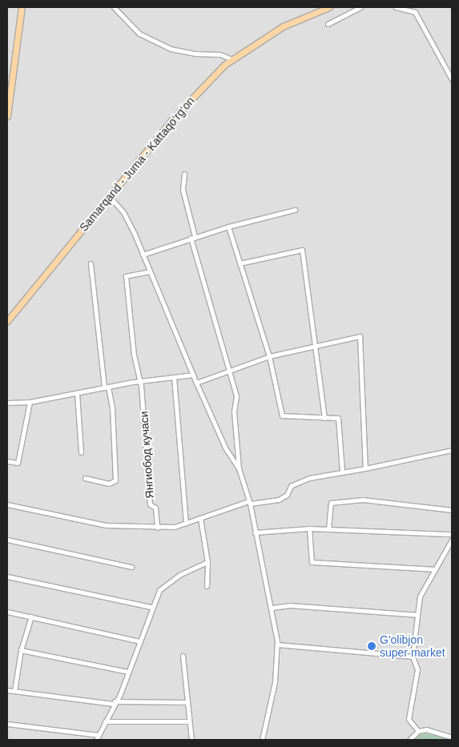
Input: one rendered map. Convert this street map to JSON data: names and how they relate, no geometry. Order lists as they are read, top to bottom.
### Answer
{
  "streets": {
    "main road": ["Samarqand - Juma - Kattaqo‘rg‘on"],
    "street": ["Янгиобод кучаси"]
  },
  "places": ["G'olibjon super market"]
}
